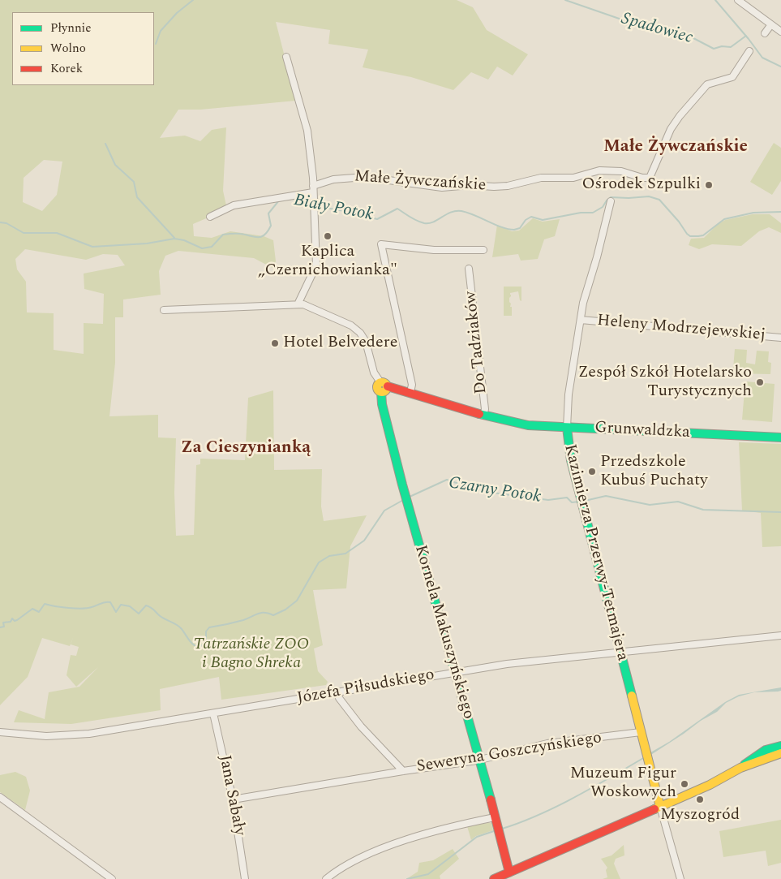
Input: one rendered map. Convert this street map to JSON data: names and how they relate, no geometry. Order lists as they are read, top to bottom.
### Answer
{
  "streets": {
    "street": [
      "Małe Żywczańskie",
      "Heleny Modrzejewskiej",
      "Do Tadziaków",
      "Grunwaldzka",
      "Kazimierza Przerwy-Tetmajera",
      "Kornela Makuszyńskiego",
      "Józefa Piłsudskiego",
      "Seweryna Goszczyńskiego",
      "Jana Sabały"
    ]
  },
  "crossings": [
    ["Heleny Modrzejewskiej", "Kazimierza Przerwy-Tetmajera"],
    ["Do Tadziaków", "Grunwaldzka"],
    ["Grunwaldzka", "Kazimierza Przerwy-Tetmajera"],
    ["Grunwaldzka", "Kornela Makuszyńskiego"],
    ["Kazimierza Przerwy-Tetmajera", "Józefa Piłsudskiego"],
    ["Kazimierza Przerwy-Tetmajera", "Seweryna Goszczyńskiego"],
    ["Kornela Makuszyńskiego", "Józefa Piłsudskiego"],
    ["Kornela Makuszyńskiego", "Seweryna Goszczyńskiego"],
    ["Józefa Piłsudskiego", "Seweryna Goszczyńskiego"],
    ["Józefa Piłsudskiego", "Jana Sabały"],
    ["Seweryna Goszczyńskiego", "Jana Sabały"]
  ],
  "districts": ["Małe Żywczańskie", "Za Cieszynianką"],
  "water": ["Spadowiec", "Biały Potok", "Czarny Potok"],
  "parks": ["Tatrzańskie ZOO i Bagno Shreka"],
  "places": [
    "Ośrodek Szpulki",
    "Kaplica „Czernichowianka\"",
    "Hotel Belvedere",
    "Zespół Szkół Hotelarsko Turystycznych",
    "Przedszkole Kubuś Puchaty",
    "Muzeum Figur Woskowych",
    "Myszogród"
  ],
  "legend": ["Płynnie", "Wolno", "Korek"]
}
